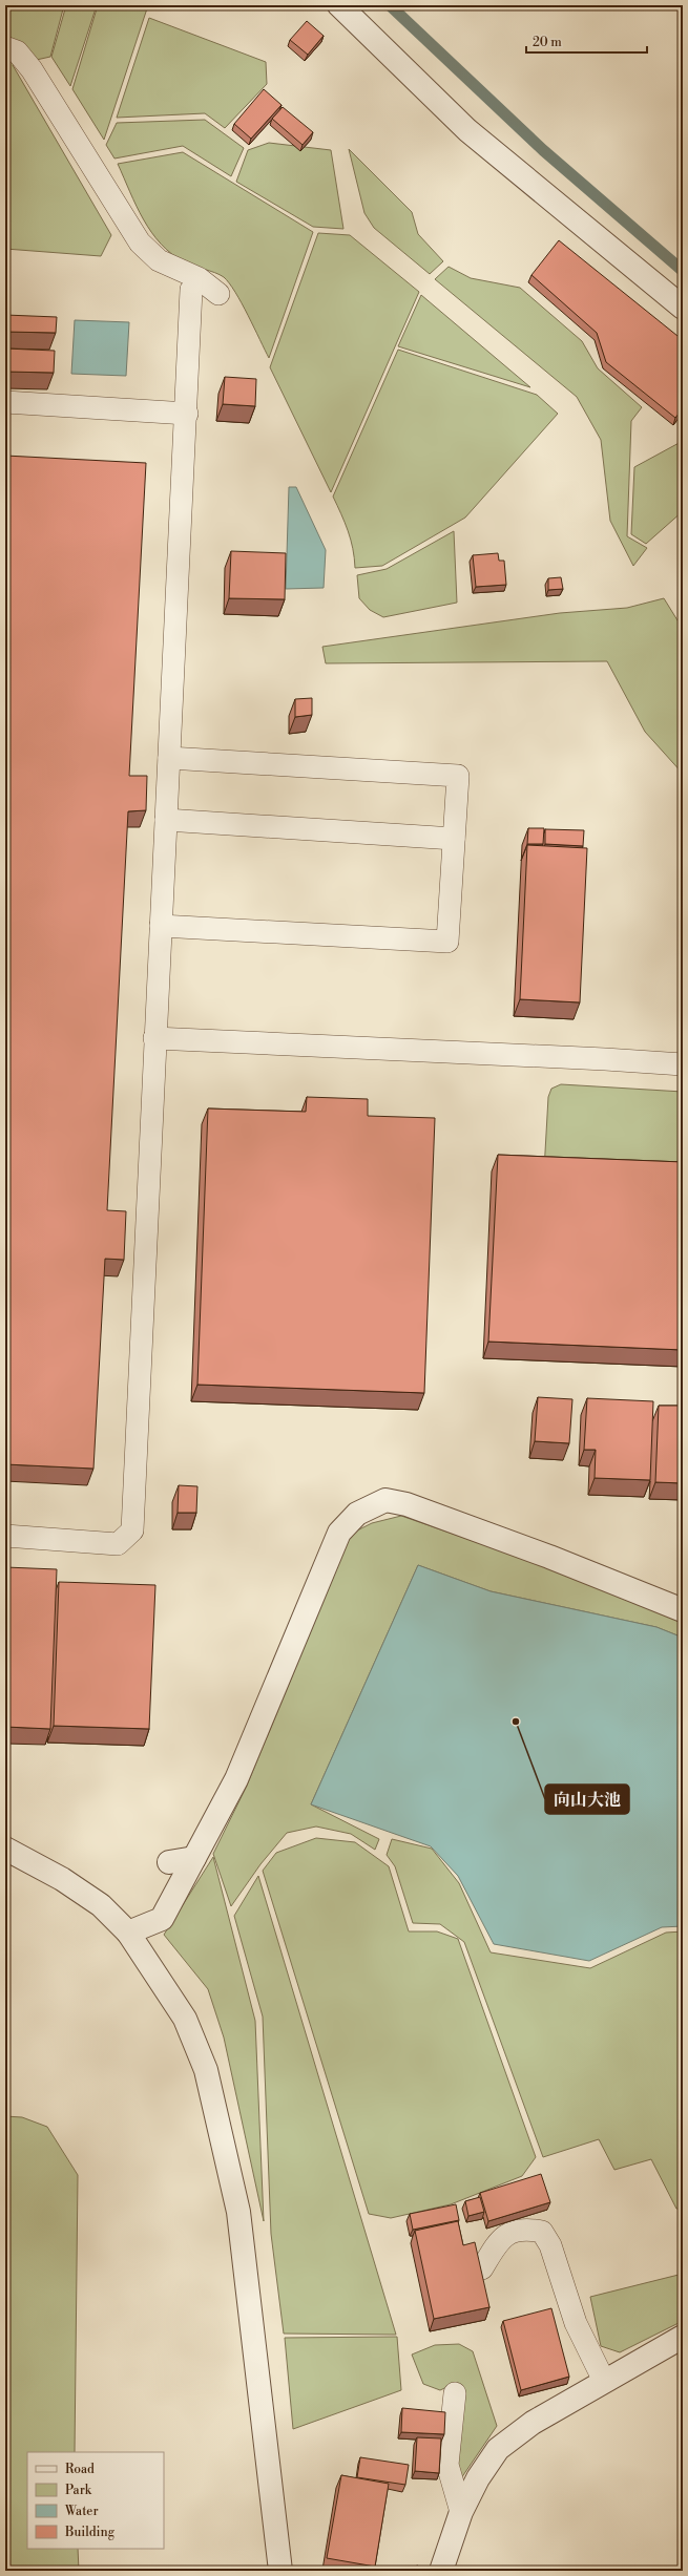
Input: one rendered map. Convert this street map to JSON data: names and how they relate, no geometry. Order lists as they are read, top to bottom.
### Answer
{
  "places": ["向山大池"],
  "legend": [
    "Road",
    "Park",
    "Water",
    "Building"
  ],
  "scale_bar": "20 m"
}
